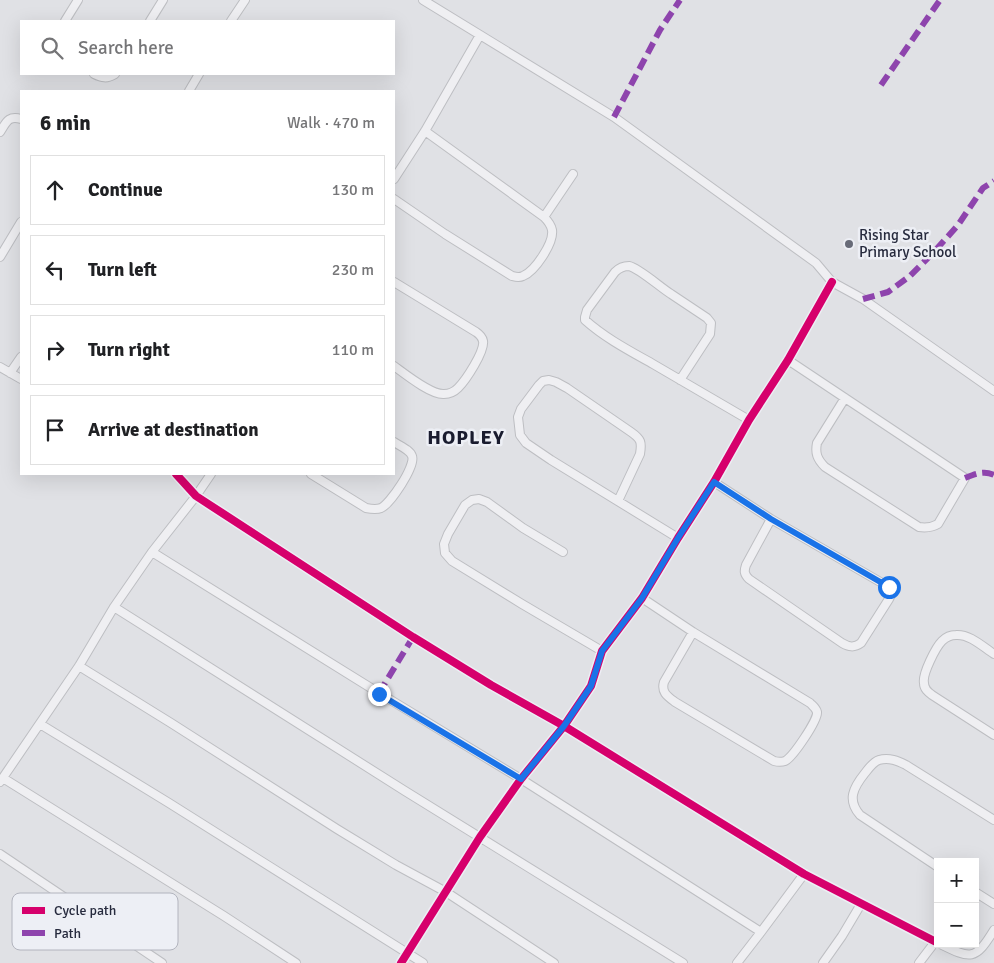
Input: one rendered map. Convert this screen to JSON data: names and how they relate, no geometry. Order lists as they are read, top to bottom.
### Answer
{
  "districts": ["HOPLEY"],
  "places": ["Rising Star Primary School"],
  "legend": ["Cycle path", "Path"],
  "page": {
    "search": "Search here",
    "heading": ["6 min", "Walk · 470 m"],
    "list": [
      ["Continue", "130 m"],
      ["Turn left", "230 m"],
      ["Turn right", "110 m"],
      "Arrive at destination"
    ],
    "map_buttons": ["+", "−"]
  }
}
